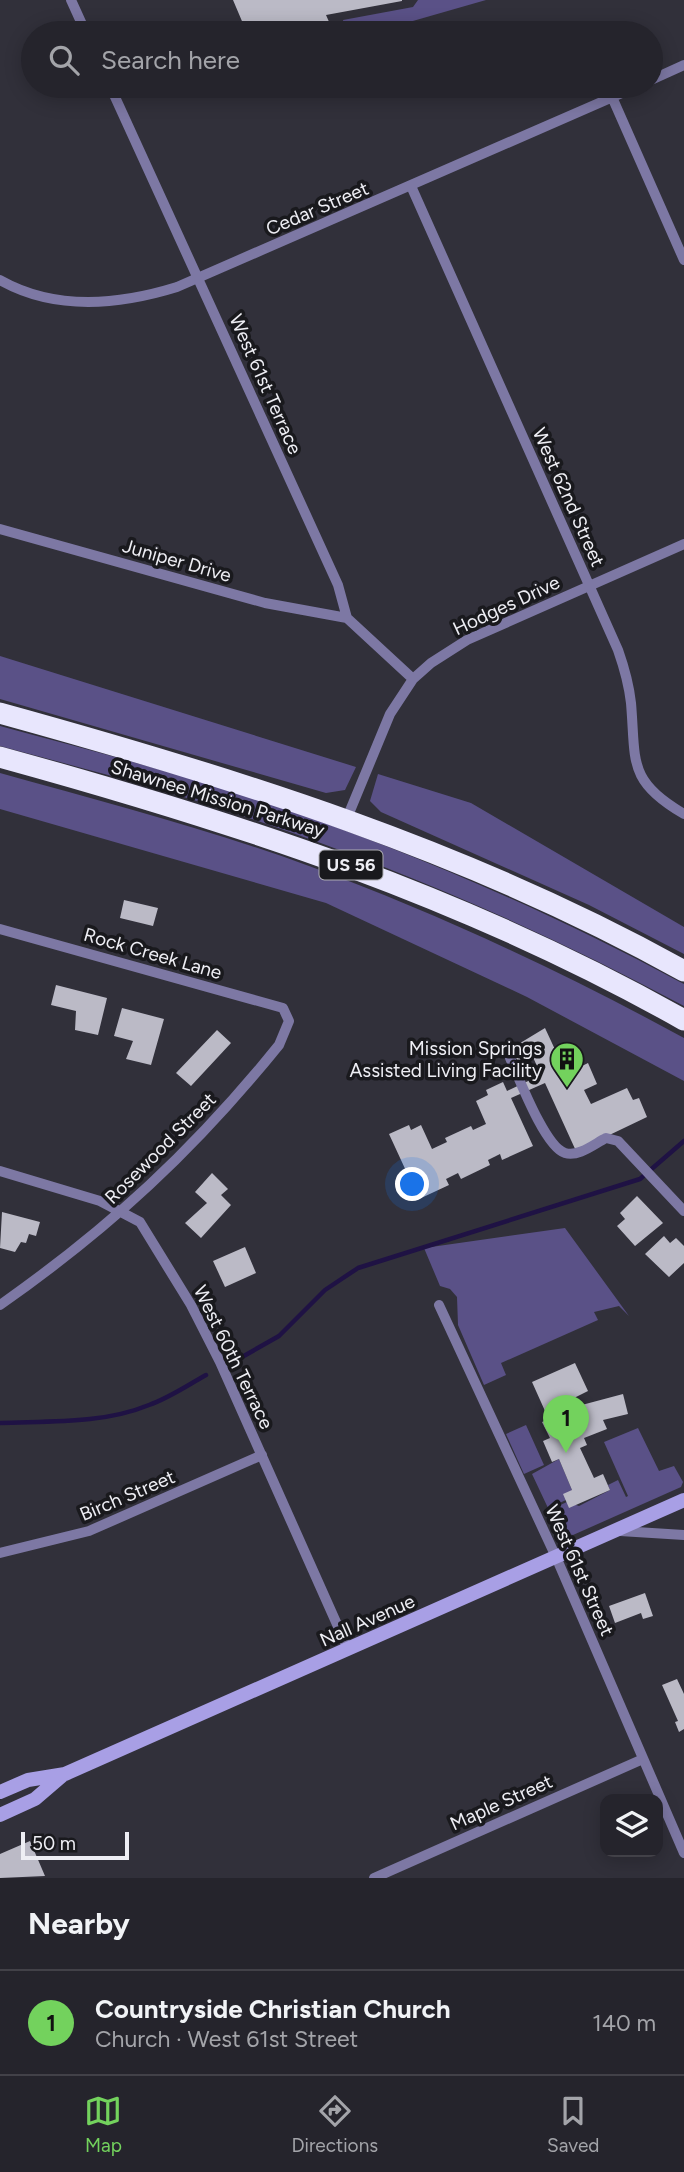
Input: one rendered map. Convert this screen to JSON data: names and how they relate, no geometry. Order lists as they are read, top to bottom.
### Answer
{
  "streets": {
    "highway": ["Shawnee Mission Parkway", "US 56"],
    "main road": ["Nall Avenue"],
    "street": [
      "Cedar Street",
      "West 61st Terrace",
      "West 62nd Street",
      "Juniper Drive",
      "Hodges Drive",
      "Rock Creek Lane",
      "Rosewood Street",
      "West 60th Terrace",
      "Birch Street",
      "West 61st Street",
      "Maple Street"
    ]
  },
  "crossings": [
    ["Cedar Street", "West 61st Terrace"],
    ["Cedar Street", "West 62nd Street"],
    ["West 61st Terrace", "Juniper Drive"],
    ["West 62nd Street", "Hodges Drive"],
    ["Hodges Drive", "Shawnee Mission Parkway"],
    ["Rock Creek Lane", "Rosewood Street"],
    ["Rosewood Street", "West 60th Terrace"],
    ["West 60th Terrace", "Birch Street"],
    ["West 60th Terrace", "Nall Avenue"],
    ["West 61st Street", "Nall Avenue"],
    ["West 61st Street", "Maple Street"]
  ],
  "places": {
    "building": ["Mission Springs Assisted Living Facility"]
  },
  "scale_bar": "50 m",
  "page": {
    "search": "Search here",
    "pins": "1",
    "scale": "50 m",
    "heading": "Nearby",
    "list": [
      {
        "mark": "1",
        "name": "Countryside Christian Church",
        "note": "Church · West 61st Street",
        "value": "140 m"
      }
    ],
    "nav": ["Map", "Directions", "Saved"]
  }
}
